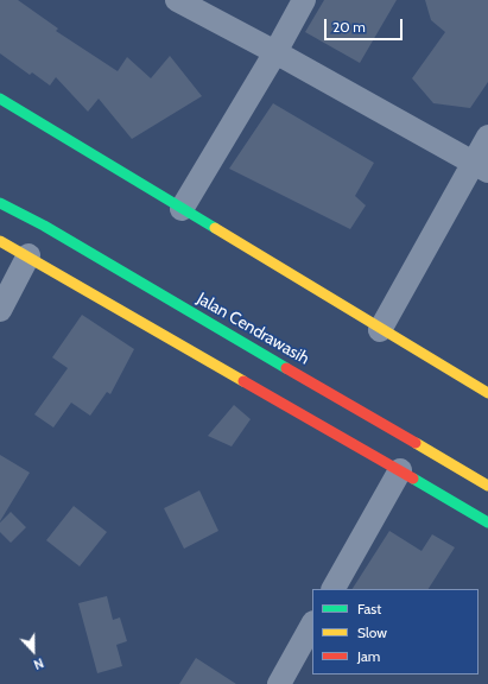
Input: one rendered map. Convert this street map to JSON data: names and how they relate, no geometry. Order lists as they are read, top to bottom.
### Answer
{
  "streets": {
    "main road": ["Jalan Cendrawasih"]
  },
  "legend": ["Fast", "Slow", "Jam"],
  "scale_bar": "20 m",
  "north": "bottom"
}
